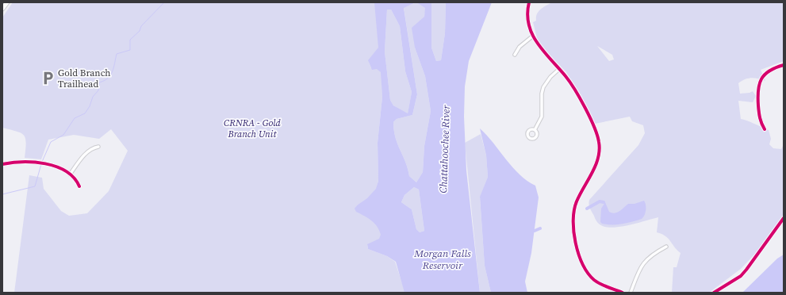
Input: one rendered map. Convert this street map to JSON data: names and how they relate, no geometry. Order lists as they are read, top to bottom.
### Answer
{
  "water": ["Chattahoochee River", "Morgan Falls Reservoir"],
  "parks": ["CRNRA - Gold Branch Unit"],
  "places": {
    "parking": ["Gold Branch Trailhead"]
  }
}
